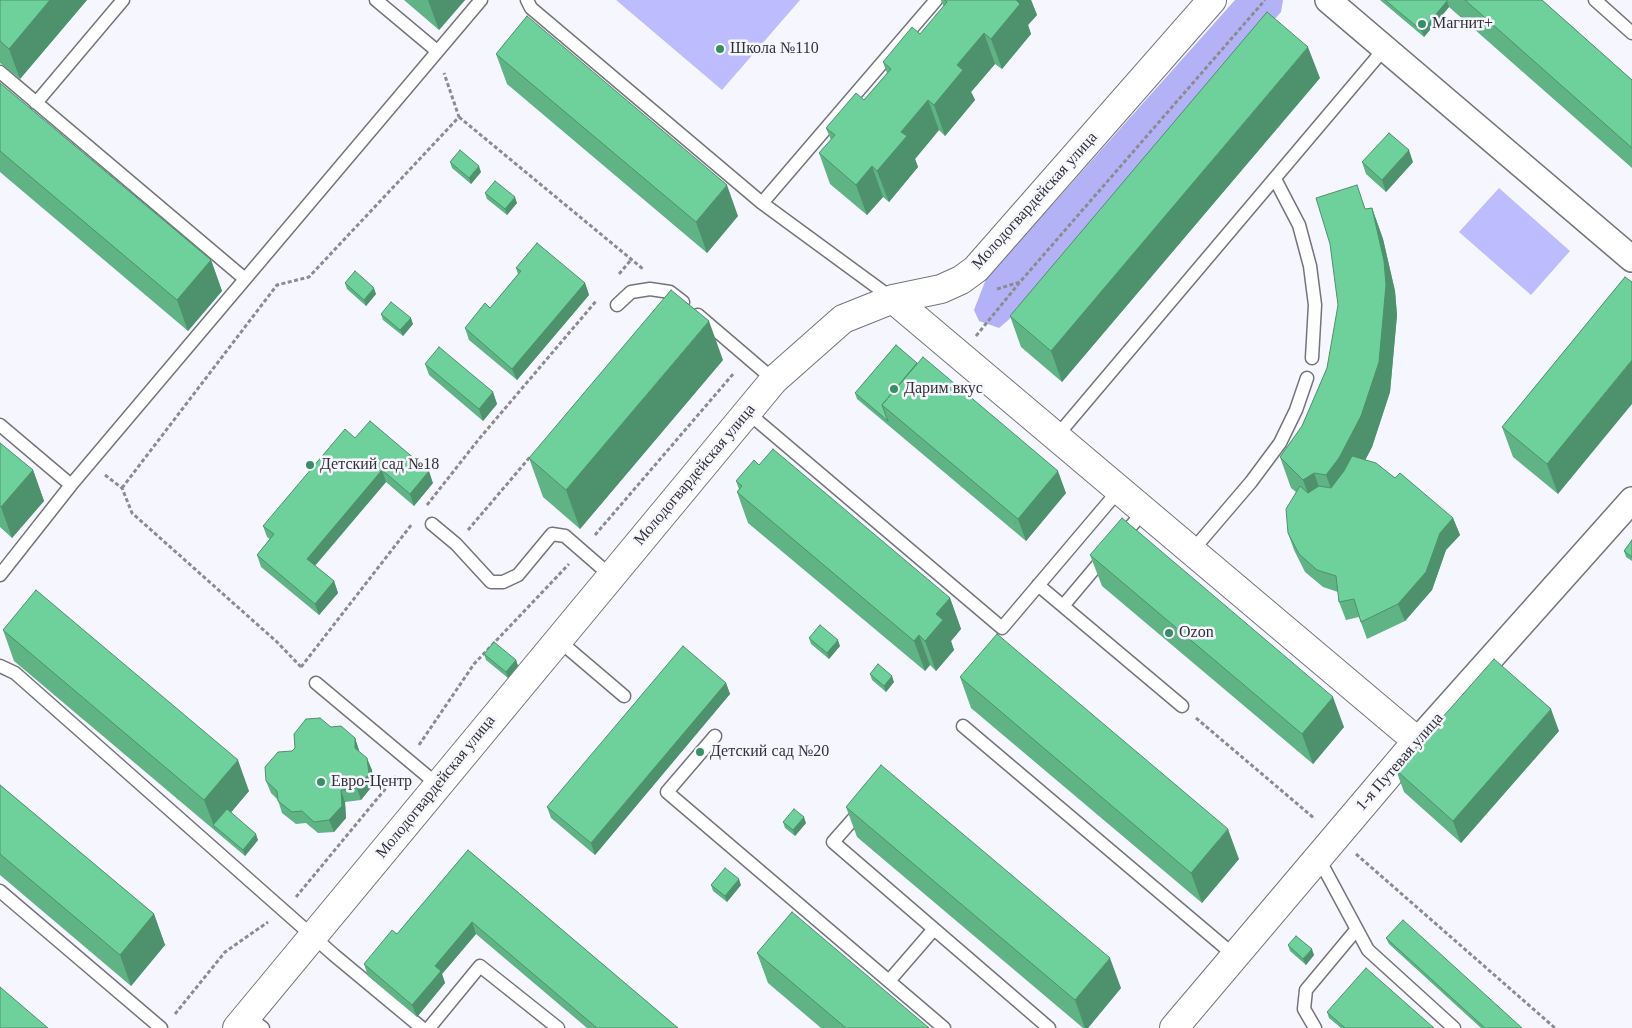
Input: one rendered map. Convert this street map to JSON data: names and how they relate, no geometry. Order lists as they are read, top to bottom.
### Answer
{
  "streets": {
    "street": ["Молодогвардейская улица", "1-я Путевая улица"]
  },
  "places": [
    "Магнит+",
    "Школа №110",
    "Дарим вкус",
    "Детский сад №18",
    "Ozon",
    "Детский сад №20",
    "Евро-Центр"
  ]
}
